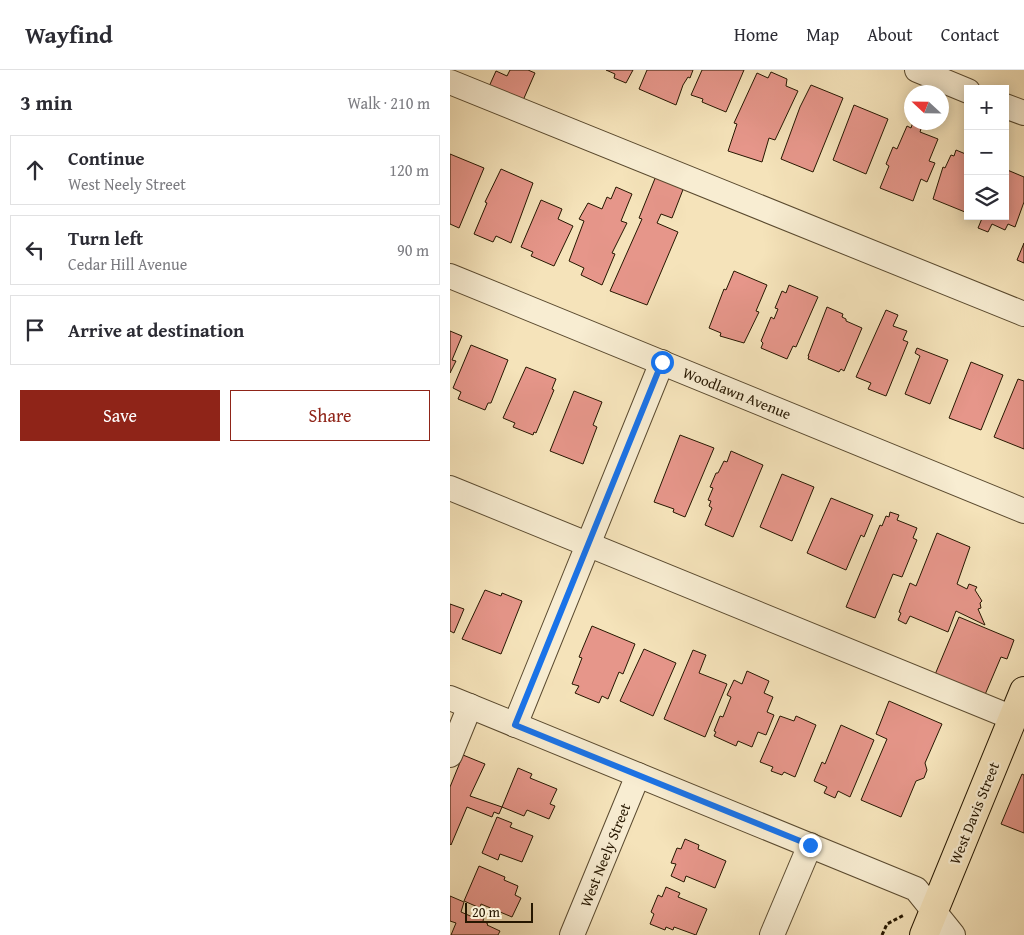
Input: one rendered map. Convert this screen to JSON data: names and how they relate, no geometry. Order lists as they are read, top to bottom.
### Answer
{
  "streets": {
    "main road": ["West Davis Street"],
    "street": ["Woodlawn Avenue", "West Neely Street"]
  },
  "scale_bar": "20 m",
  "north": "left",
  "page": {
    "header": "Wayfind",
    "nav": [
      "Home",
      "Map",
      "About",
      "Contact"
    ],
    "heading": ["3 min", "Walk · 210 m"],
    "map_buttons": ["+", "−"],
    "list": [
      ["Continue", "West Neely Street", "120 m"],
      ["Turn left", "Cedar Hill Avenue", "90 m"],
      "Arrive at destination"
    ],
    "buttons": ["Save", "Share"],
    "scale": "20 m"
  }
}
